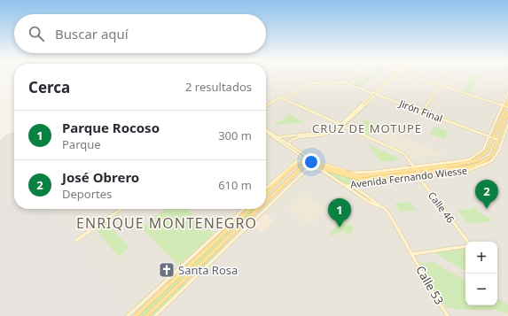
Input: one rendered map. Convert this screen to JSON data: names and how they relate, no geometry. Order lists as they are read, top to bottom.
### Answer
{
  "streets": {
    "main road": [
      "Jirón Final",
      "Avenida Fernando Wiesse",
      "Calle 46",
      "Calle 53"
    ]
  },
  "crossings": [
    ["Jirón Final", "Avenida Fernando Wiesse"],
    ["Avenida Fernando Wiesse", "Calle 46"],
    ["Avenida Fernando Wiesse", "Calle 53"]
  ],
  "districts": ["CRUZ DE MOTUPE", "ENRIQUE MONTENEGRO"],
  "places": {
    "church": ["Santa Rosa"]
  },
  "page": {
    "search": "Buscar aquí",
    "heading": ["Cerca", "2 resultados"],
    "list": [
      {
        "mark": "1",
        "name": "Parque Rocoso",
        "note": "Parque",
        "value": "300 m"
      },
      {
        "mark": "2",
        "name": "José Obrero",
        "note": "Deportes",
        "value": "610 m"
      }
    ],
    "pins": ["2", "1"],
    "map_buttons": ["+", "−"]
  }
}
